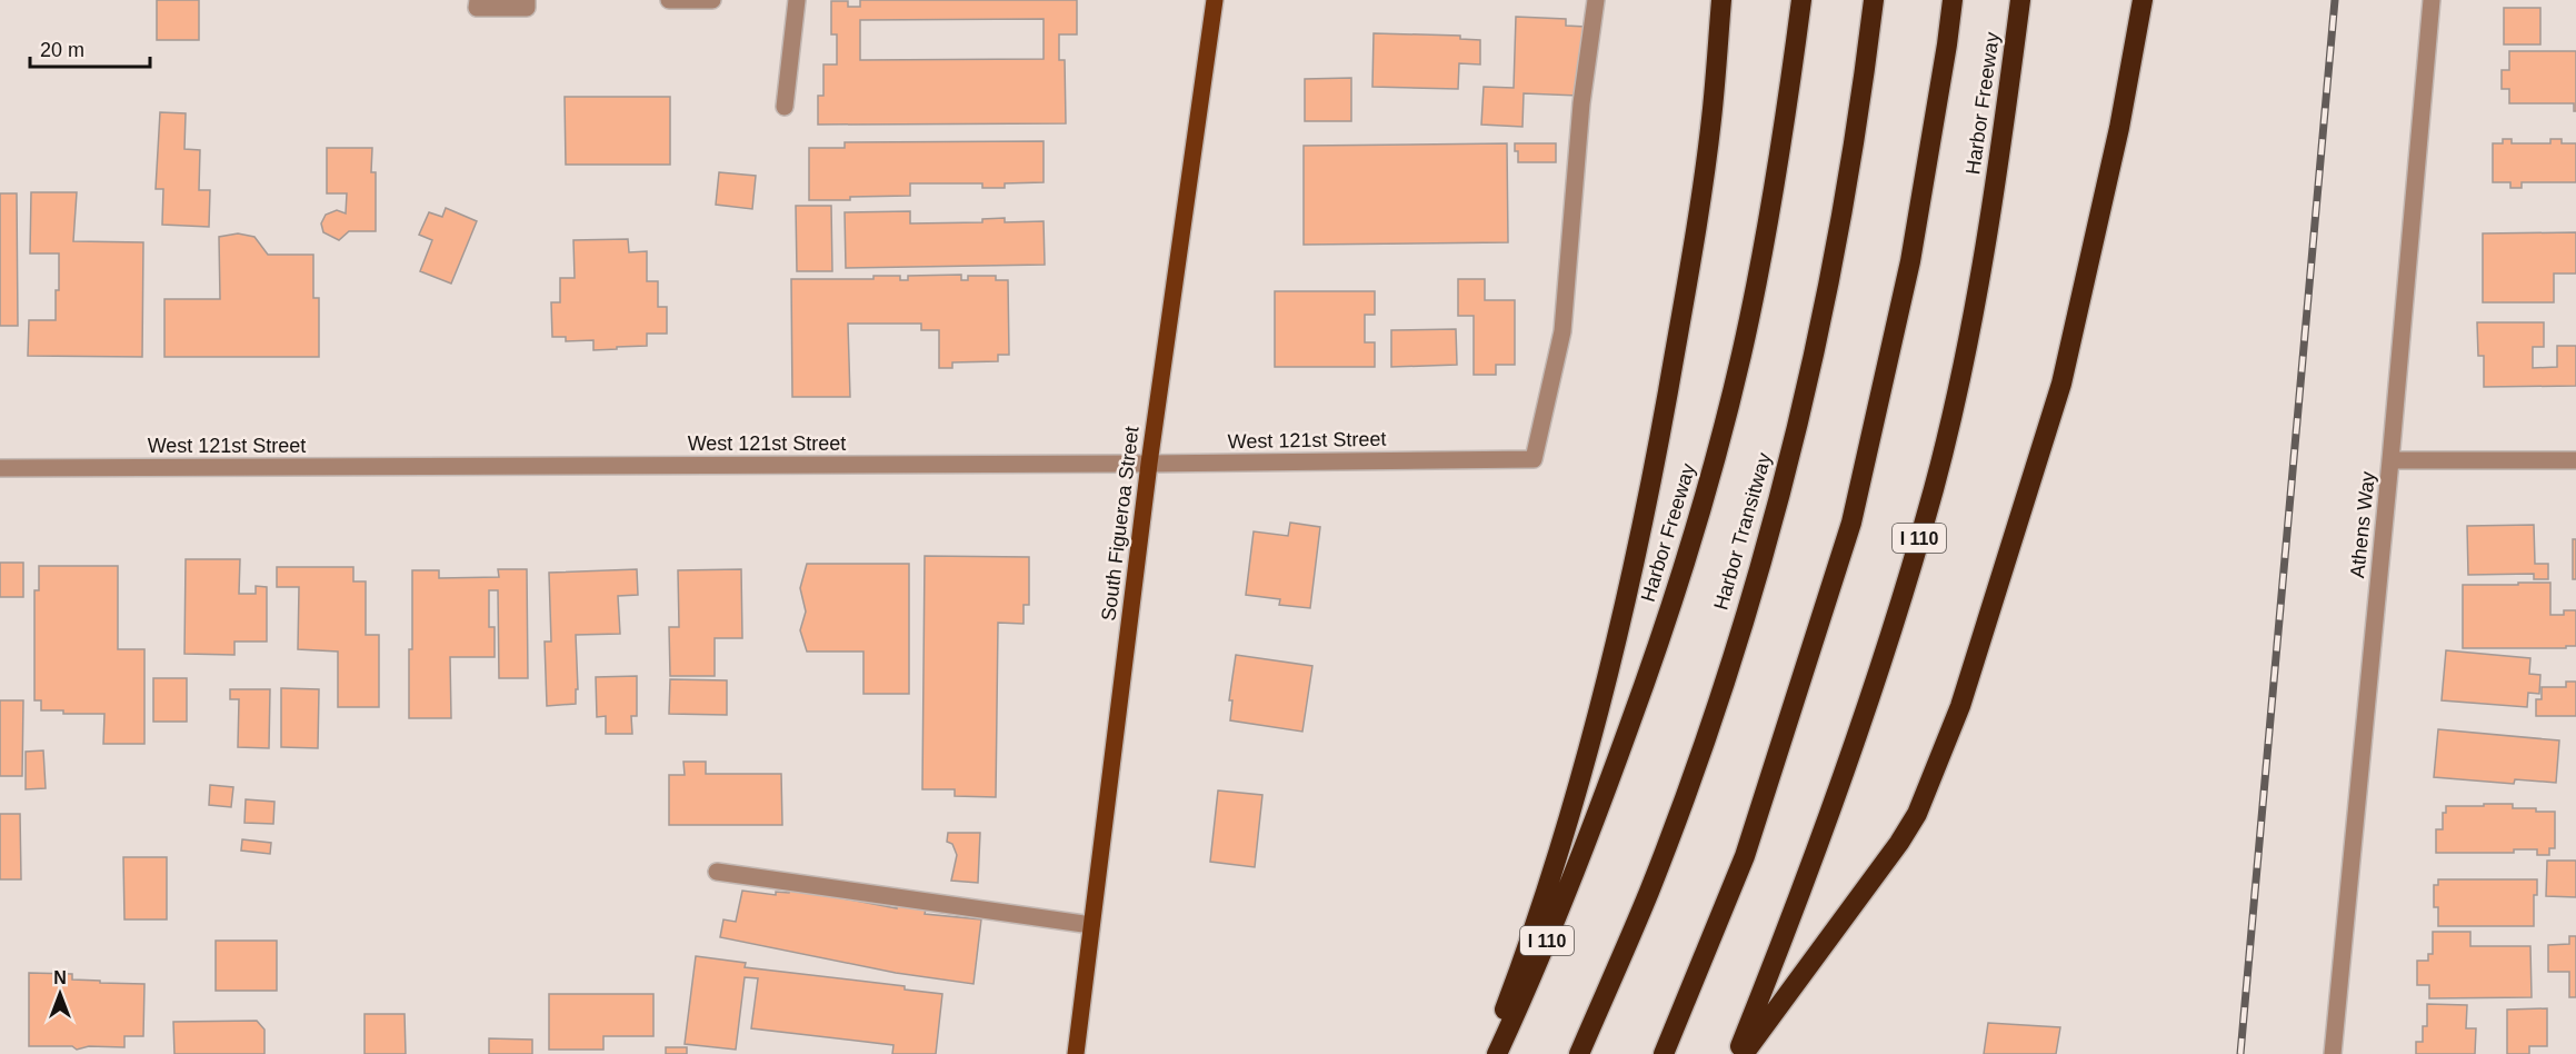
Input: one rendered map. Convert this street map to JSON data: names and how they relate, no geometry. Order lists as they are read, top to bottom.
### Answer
{
  "streets": {
    "highway": ["Harbor Freeway", "Harbor Transitway", "I 110"],
    "main road": ["South Figueroa Street"],
    "street": ["West 121st Street", "Athens Way"]
  },
  "crossings": [
    ["West 121st Street", "South Figueroa Street"]
  ],
  "scale_bar": "20 m",
  "north": "top"
}
